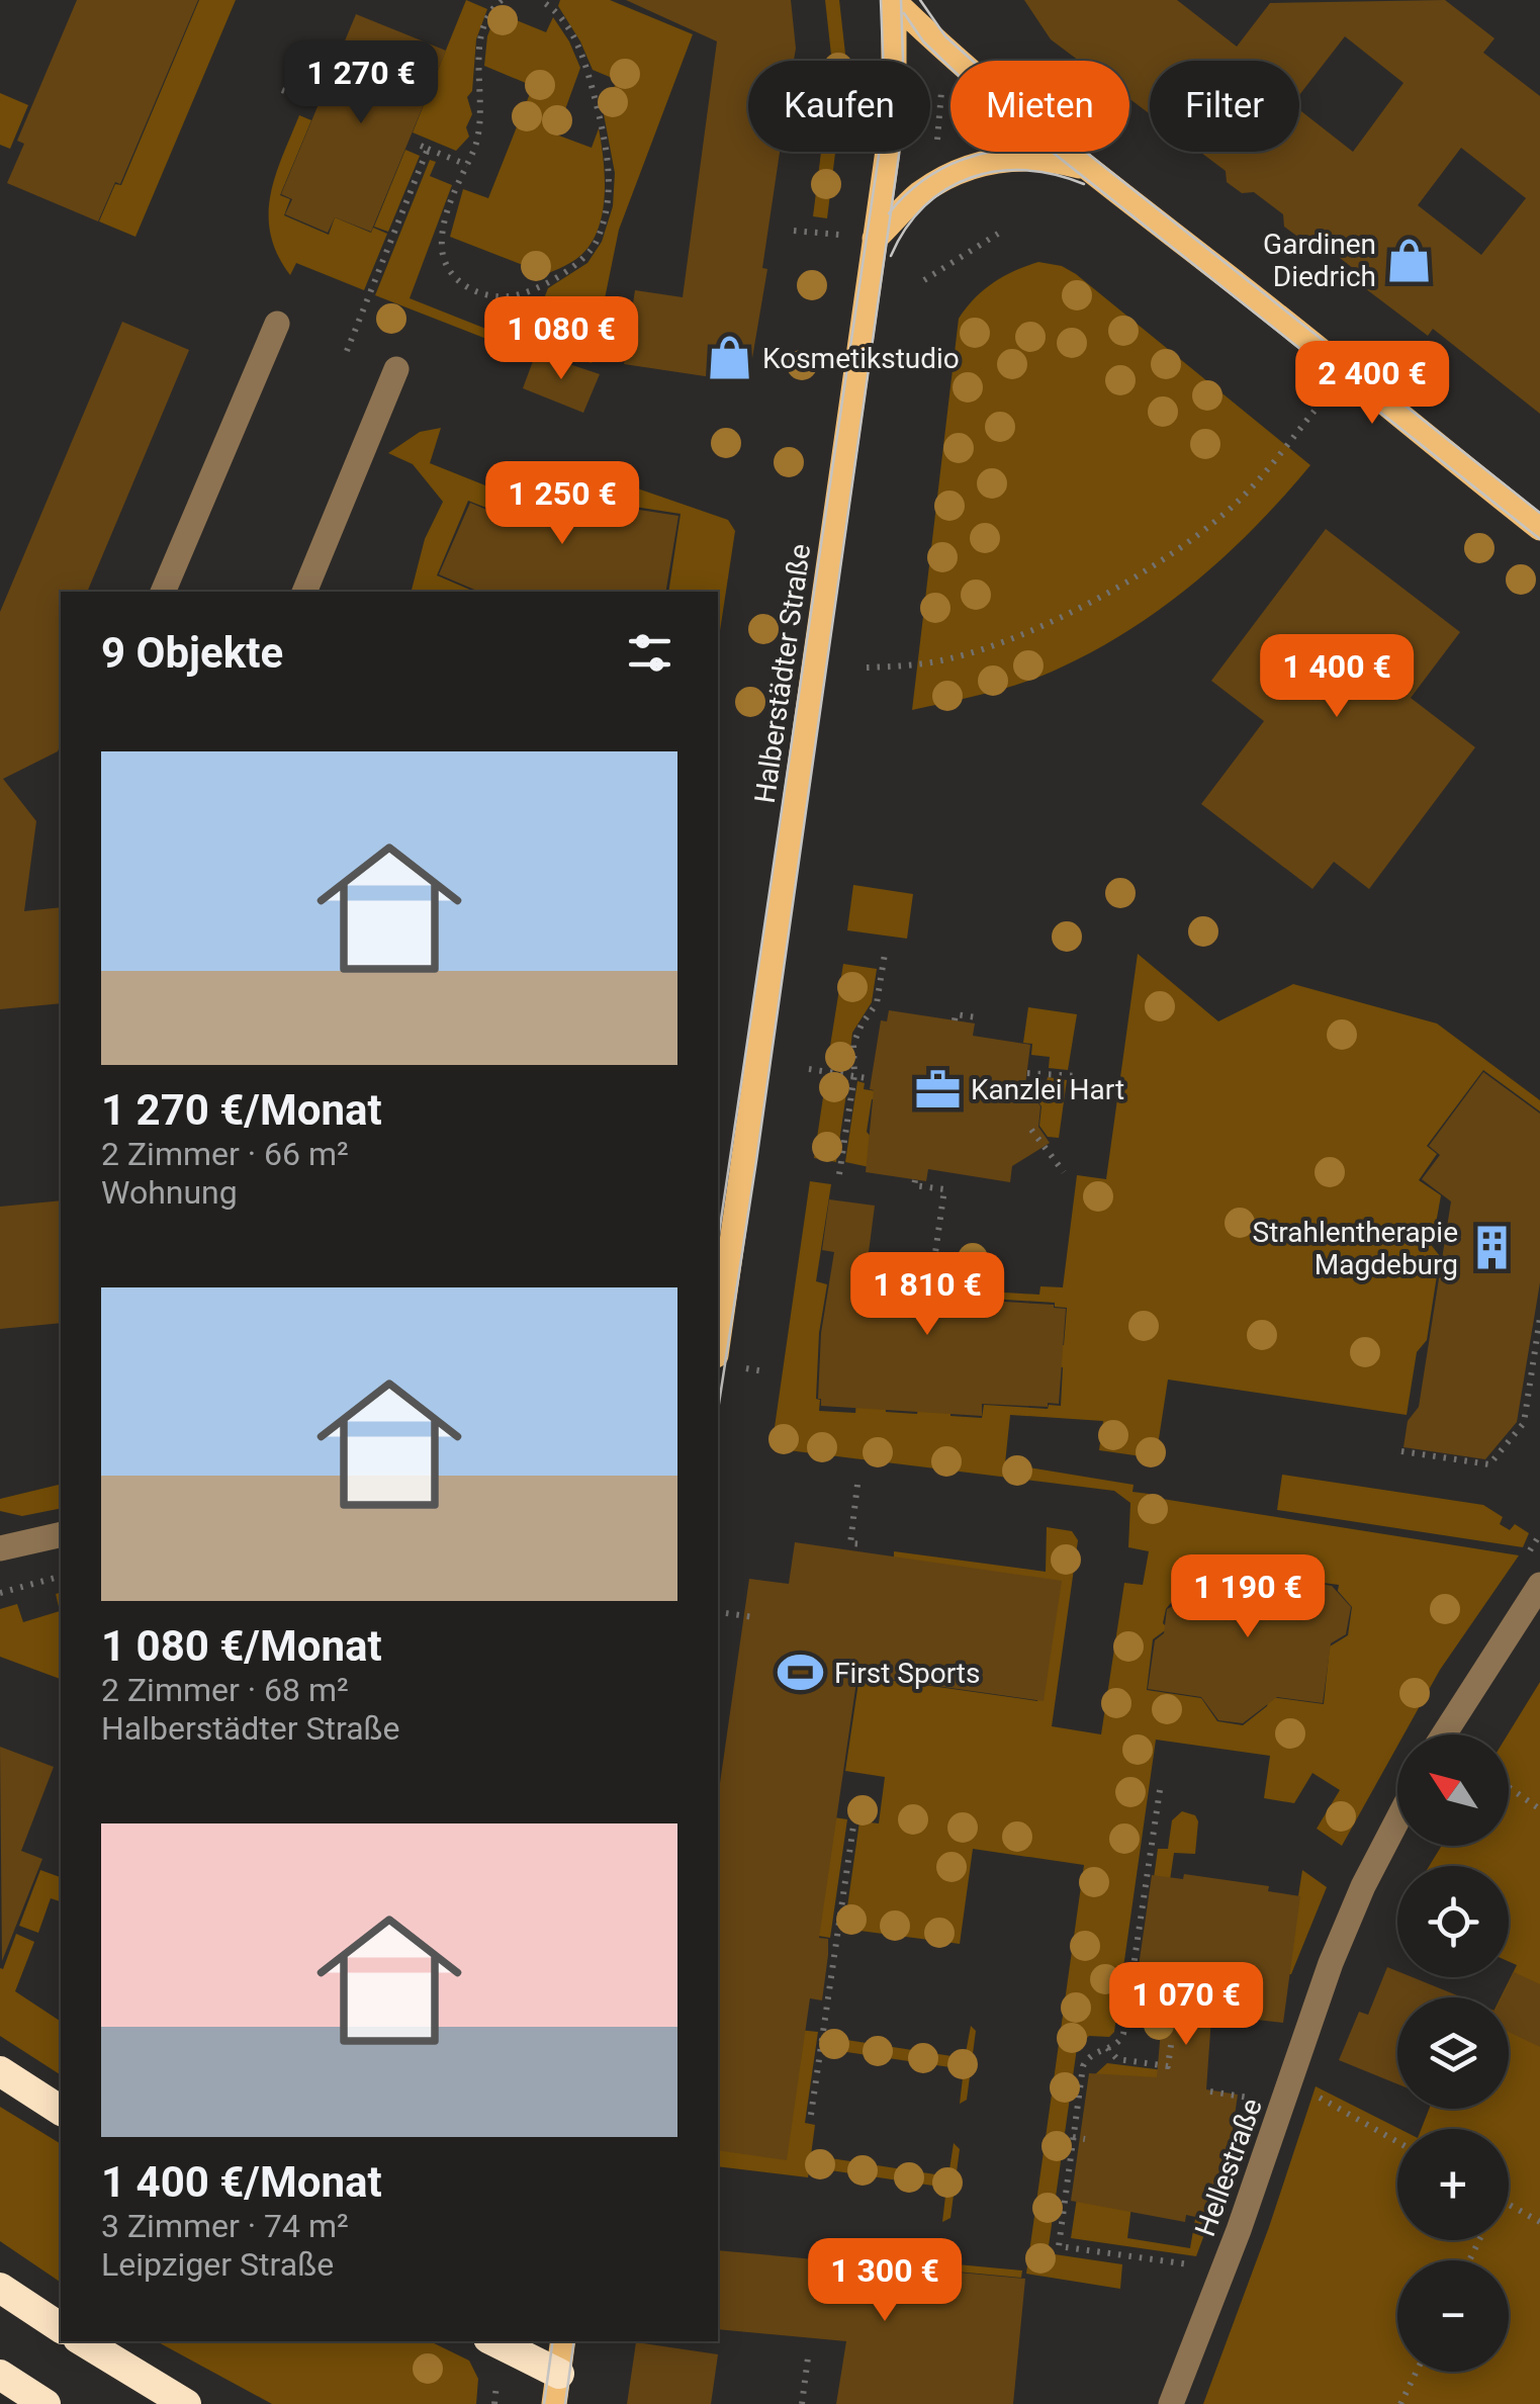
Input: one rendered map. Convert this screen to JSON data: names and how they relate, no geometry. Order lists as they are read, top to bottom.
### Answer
{
  "streets": {
    "main road": ["Halberstädter Straße"],
    "street": ["Hellestraße"]
  },
  "places": {
    "shop": ["Gardinen Diedrich", "Kosmetikstudio"],
    "office": ["Kanzlei Hart"],
    "building": ["Strahlentherapie Magdeburg"],
    "sports": ["First Sports"]
  },
  "north": "top left",
  "page": {
    "price": [
      "1 270 €",
      "1 080 €",
      "2 400 €",
      "1 250 €",
      "1 400 €",
      "1 810 €",
      "1 190 €",
      "1 070 €",
      "1 300 €"
    ],
    "chip": ["Kaufen", "Mieten", "Filter"],
    "heading": "9 Objekte",
    "list": [
      {
        "name": "1 270 €/Monat",
        "note": "2 Zimmer · 66 m² · Wohnung"
      },
      {
        "name": "1 080 €/Monat",
        "note": "2 Zimmer · 68 m² · Halberstädter Straße"
      },
      {
        "name": "1 400 €/Monat",
        "note": "3 Zimmer · 74 m² · Leipziger Straße"
      }
    ],
    "map_buttons": ["+", "−"]
  }
}
